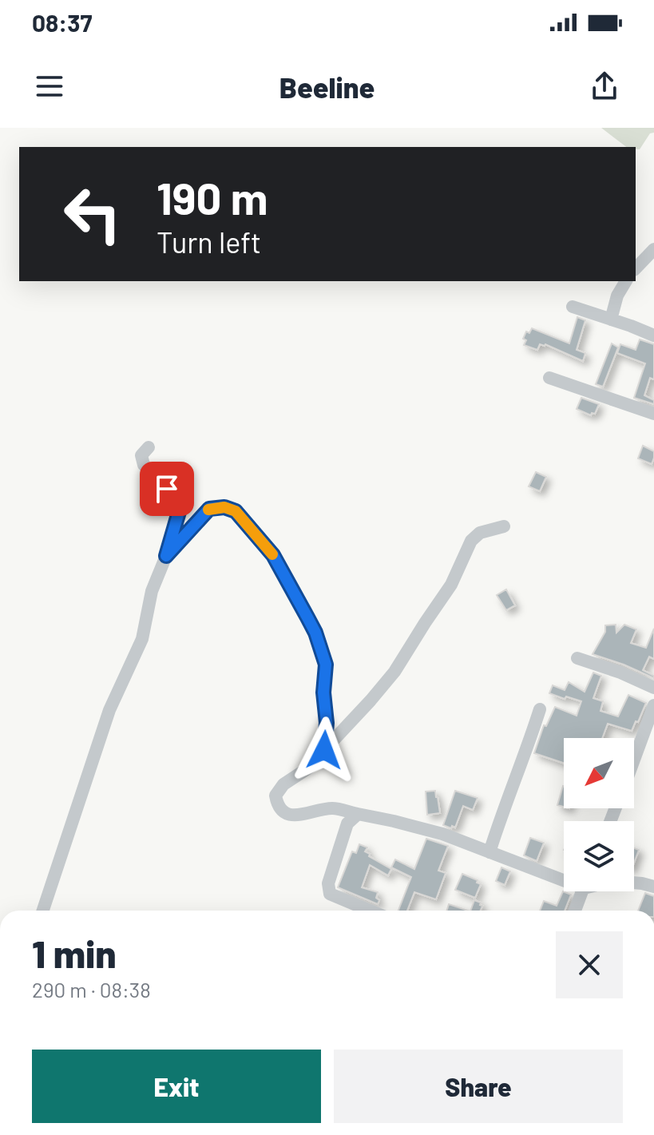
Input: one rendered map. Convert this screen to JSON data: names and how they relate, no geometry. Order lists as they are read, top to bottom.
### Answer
{
  "north": "bottom left",
  "page": {
    "status": "08:37",
    "header": "Beeline",
    "turn": ["190 m", "Turn left"],
    "heading": ["1 min", "290 m · 08:38"],
    "buttons": ["Exit", "Share"]
  }
}
